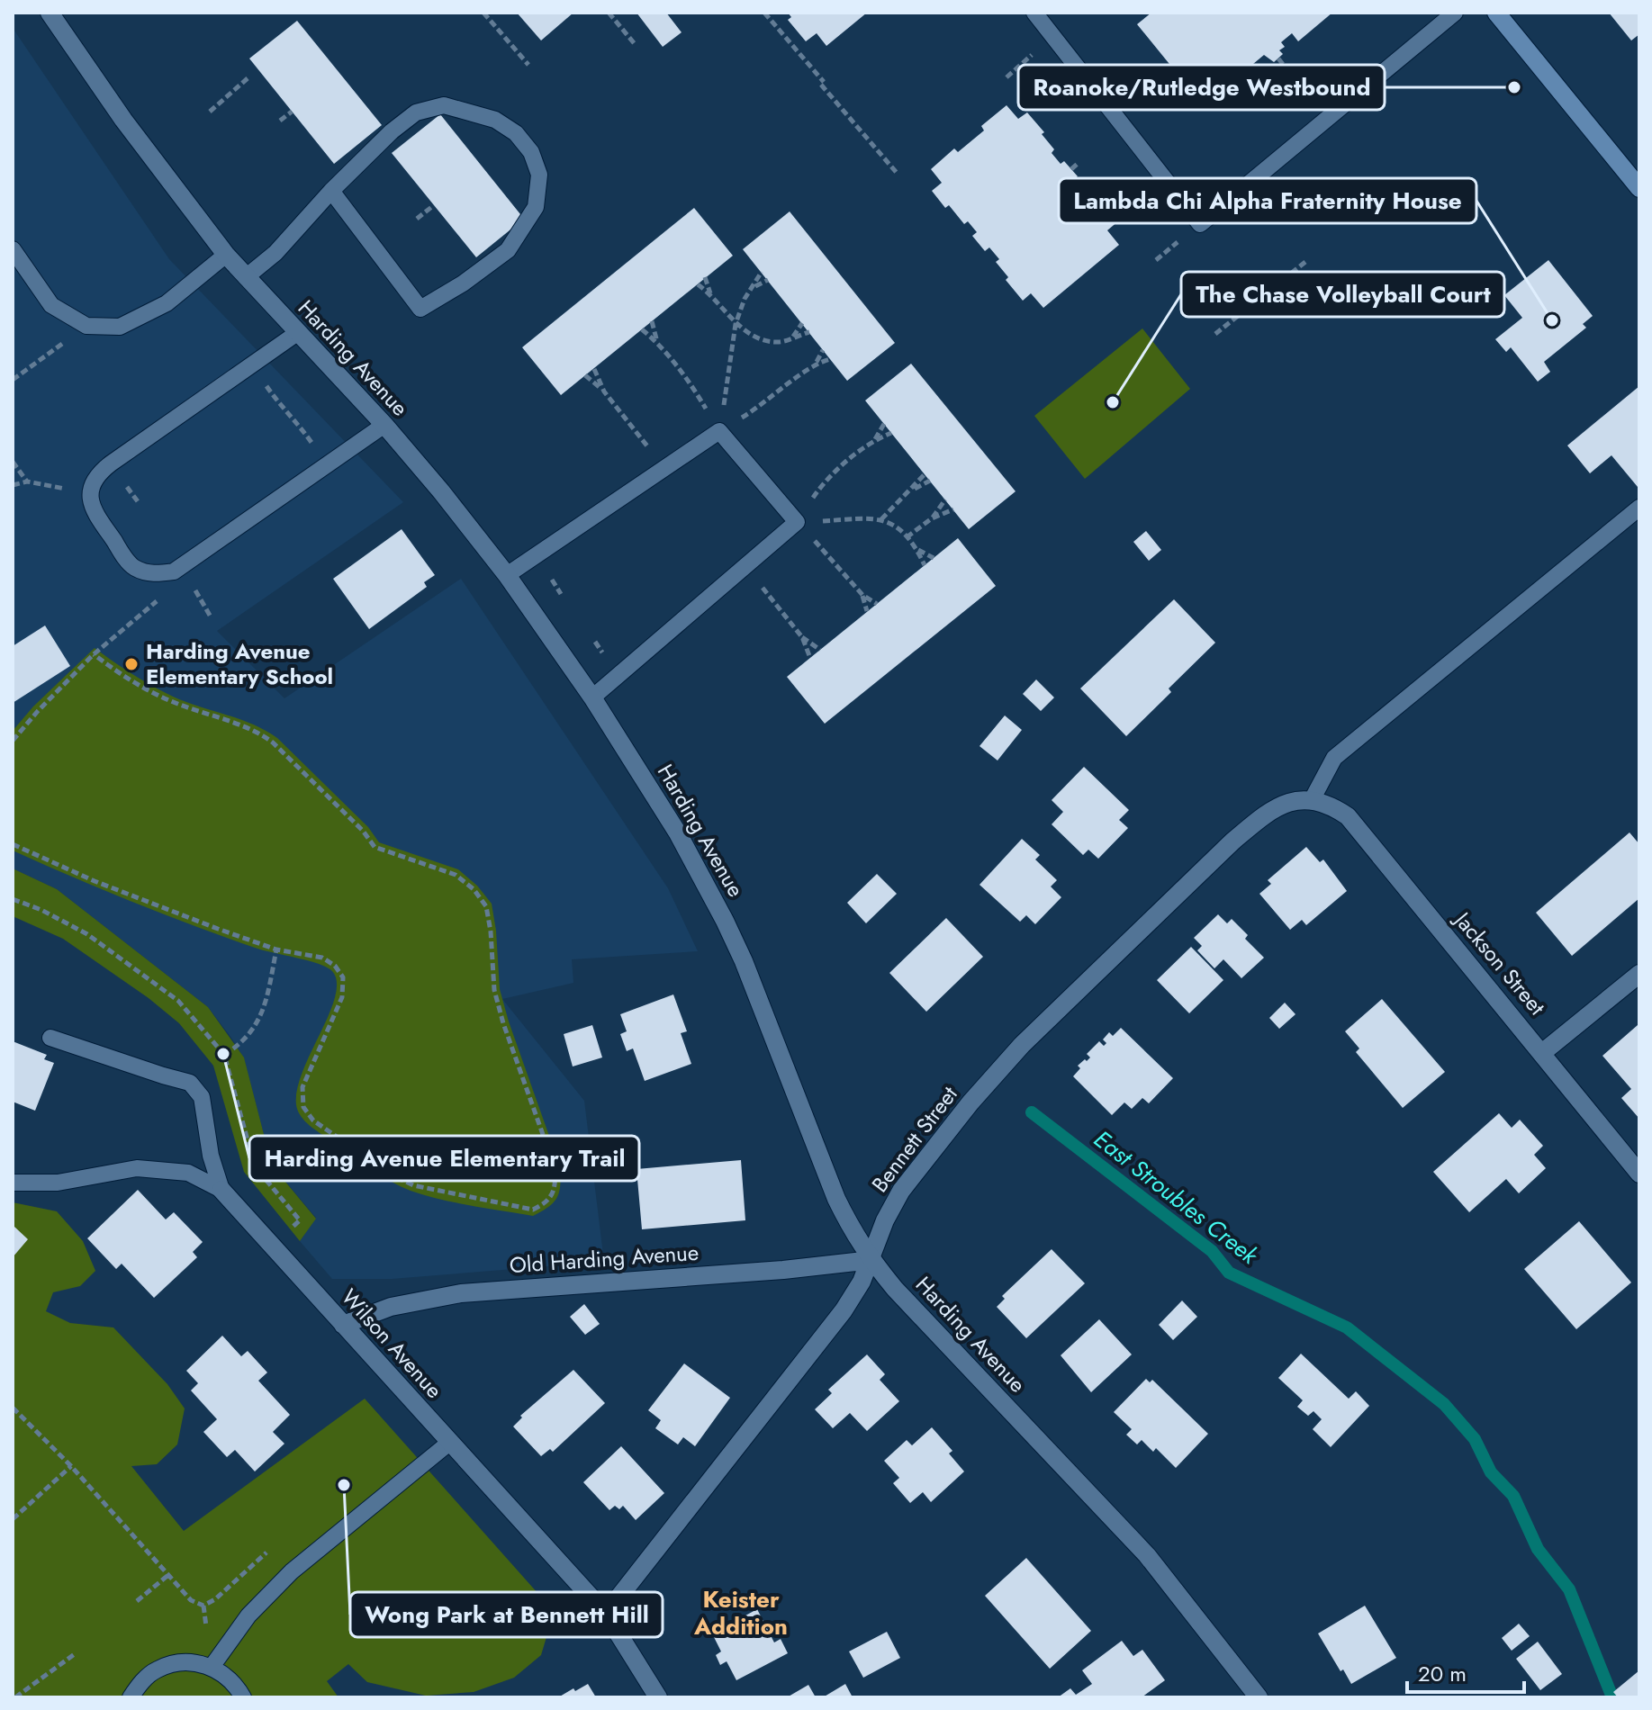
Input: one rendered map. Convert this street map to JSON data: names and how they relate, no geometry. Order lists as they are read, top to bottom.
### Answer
{
  "streets": {
    "street": [
      "Harding Avenue",
      "Jackson Street",
      "Bennett Street",
      "Old Harding Avenue",
      "Wilson Avenue"
    ]
  },
  "crossings": [
    ["Harding Avenue", "Bennett Street"],
    ["Harding Avenue", "Old Harding Avenue"],
    ["Jackson Street", "Bennett Street"],
    ["Bennett Street", "Old Harding Avenue"],
    ["Bennett Street", "Wilson Avenue"],
    ["Old Harding Avenue", "Wilson Avenue"]
  ],
  "districts": ["Keister Addition"],
  "water": ["East Stroubles Creek"],
  "places": [
    "Roanoke/Rutledge Westbound",
    "Lambda Chi Alpha Fraternity House",
    "The Chase Volleyball Court",
    "Harding Avenue Elementary School",
    "Harding Avenue Elementary Trail",
    "Wong Park at Bennett Hill"
  ],
  "scale_bar": "20 m"
}
